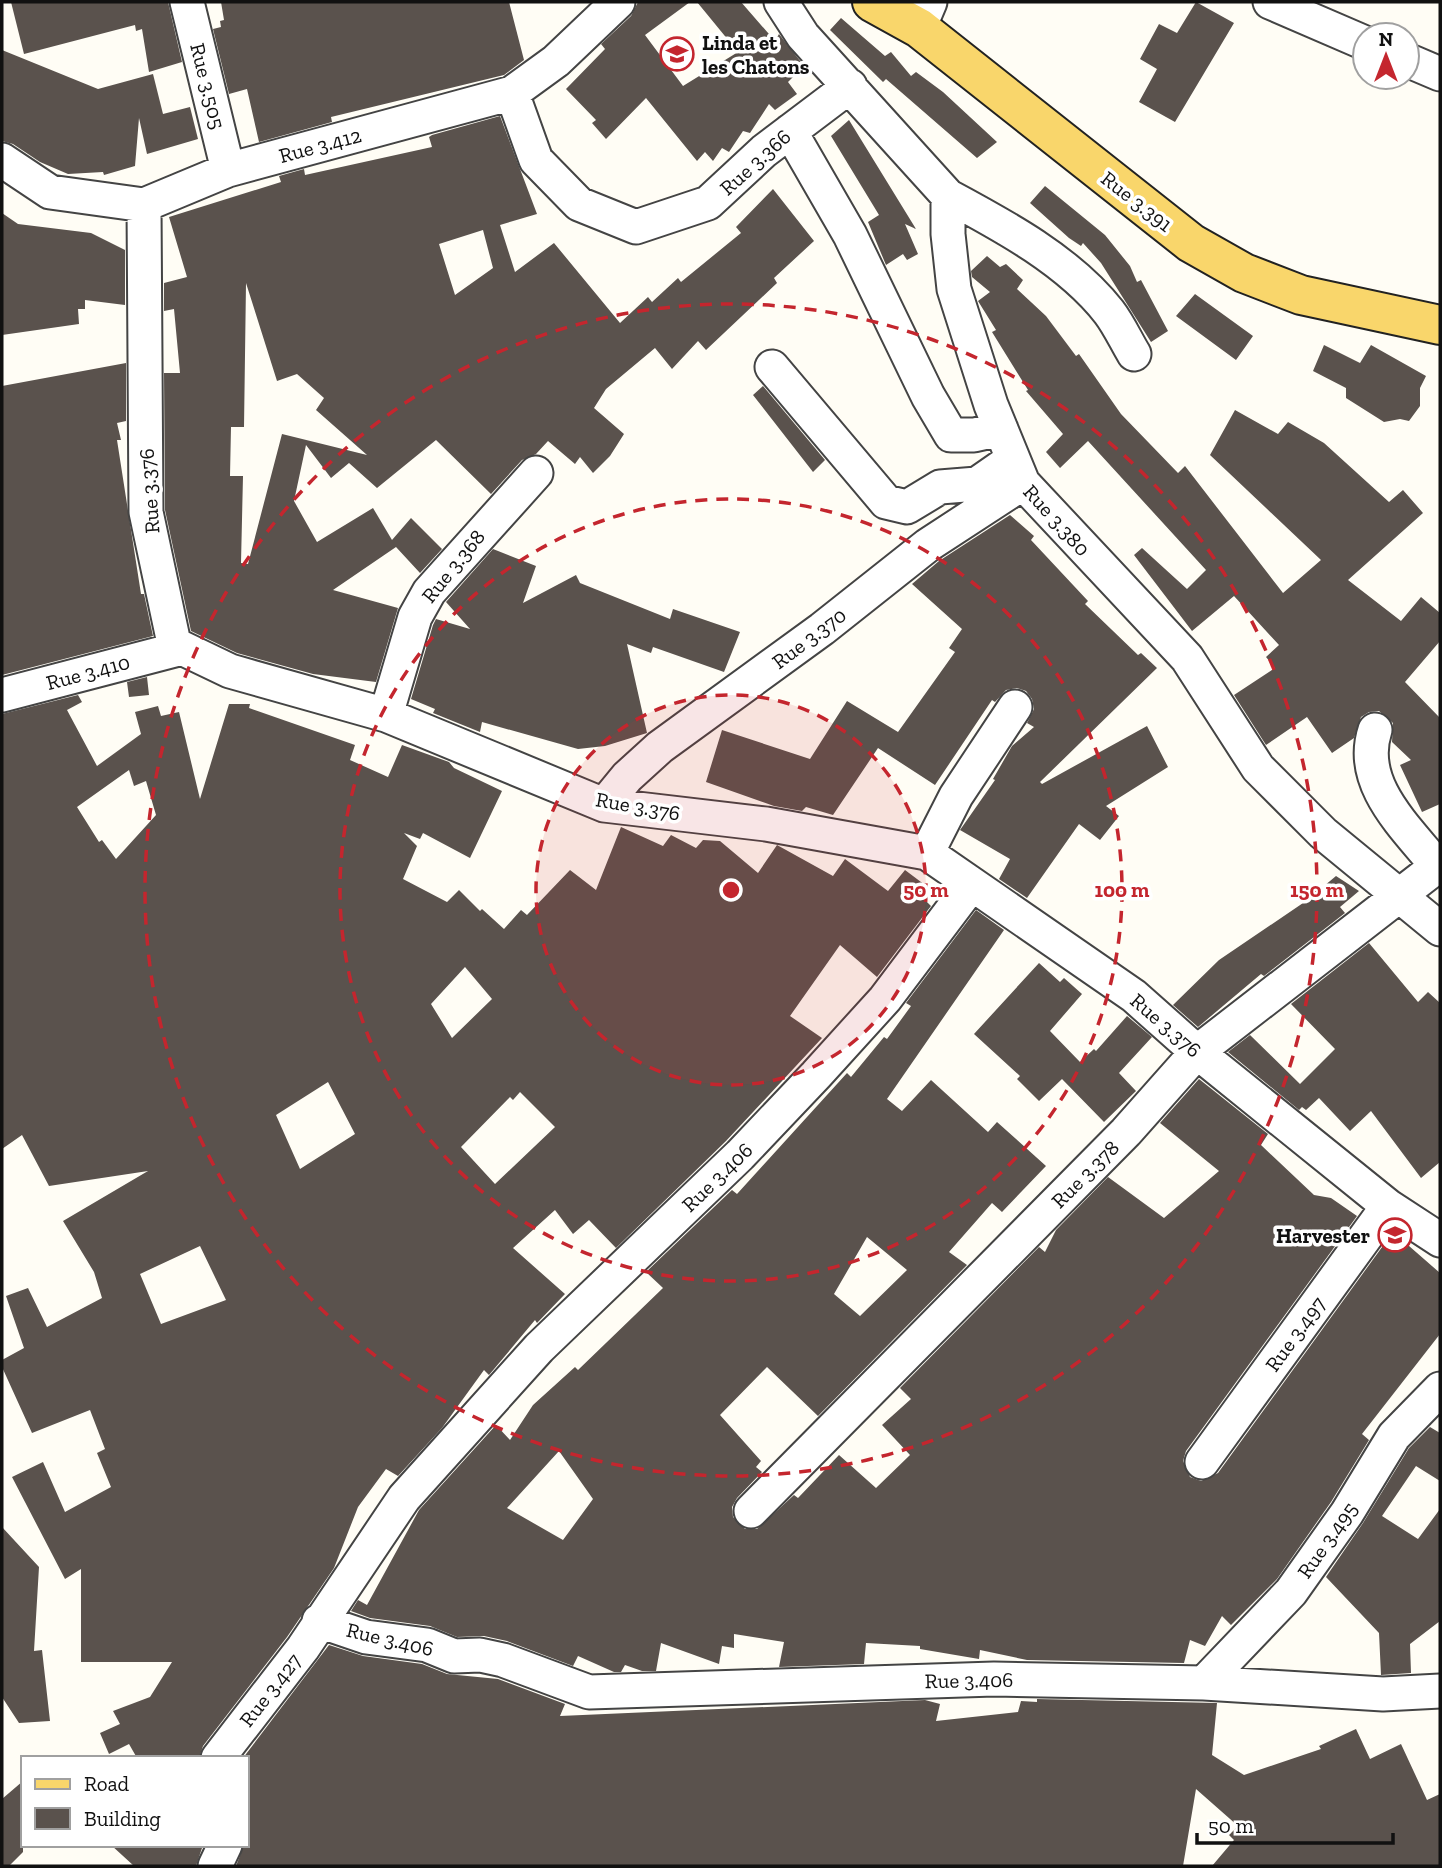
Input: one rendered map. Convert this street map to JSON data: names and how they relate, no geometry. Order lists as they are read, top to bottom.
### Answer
{
  "streets": {
    "main road": ["Rue 3.391"],
    "street": [
      "Rue 3.505",
      "Rue 3.412",
      "Rue 3.366",
      "Rue 3.376",
      "Rue 3.380",
      "Rue 3.368",
      "Rue 3.370",
      "Rue 3.410",
      "Rue 3.378",
      "Rue 3.406",
      "Rue 3.497",
      "Rue 3.495",
      "Rue 3.427"
    ]
  },
  "crossings": [
    ["Rue 3.505", "Rue 3.412"],
    ["Rue 3.412", "Rue 3.366"],
    ["Rue 3.412", "Rue 3.376"],
    ["Rue 3.376", "Rue 3.368"],
    ["Rue 3.376", "Rue 3.370"],
    ["Rue 3.376", "Rue 3.410"],
    ["Rue 3.376", "Rue 3.378"],
    ["Rue 3.376", "Rue 3.406"],
    ["Rue 3.376", "Rue 3.497"],
    ["Rue 3.380", "Rue 3.370"],
    ["Rue 3.380", "Rue 3.378"],
    ["Rue 3.406", "Rue 3.495"],
    ["Rue 3.406", "Rue 3.427"]
  ],
  "places": {
    "school or university": ["Linda et les Chatons", "Harvester"]
  },
  "legend": ["Road", "Building"],
  "scale_bar": "50 m",
  "north": "top",
  "rings": ["50 m", "100 m", "150 m"]
}
